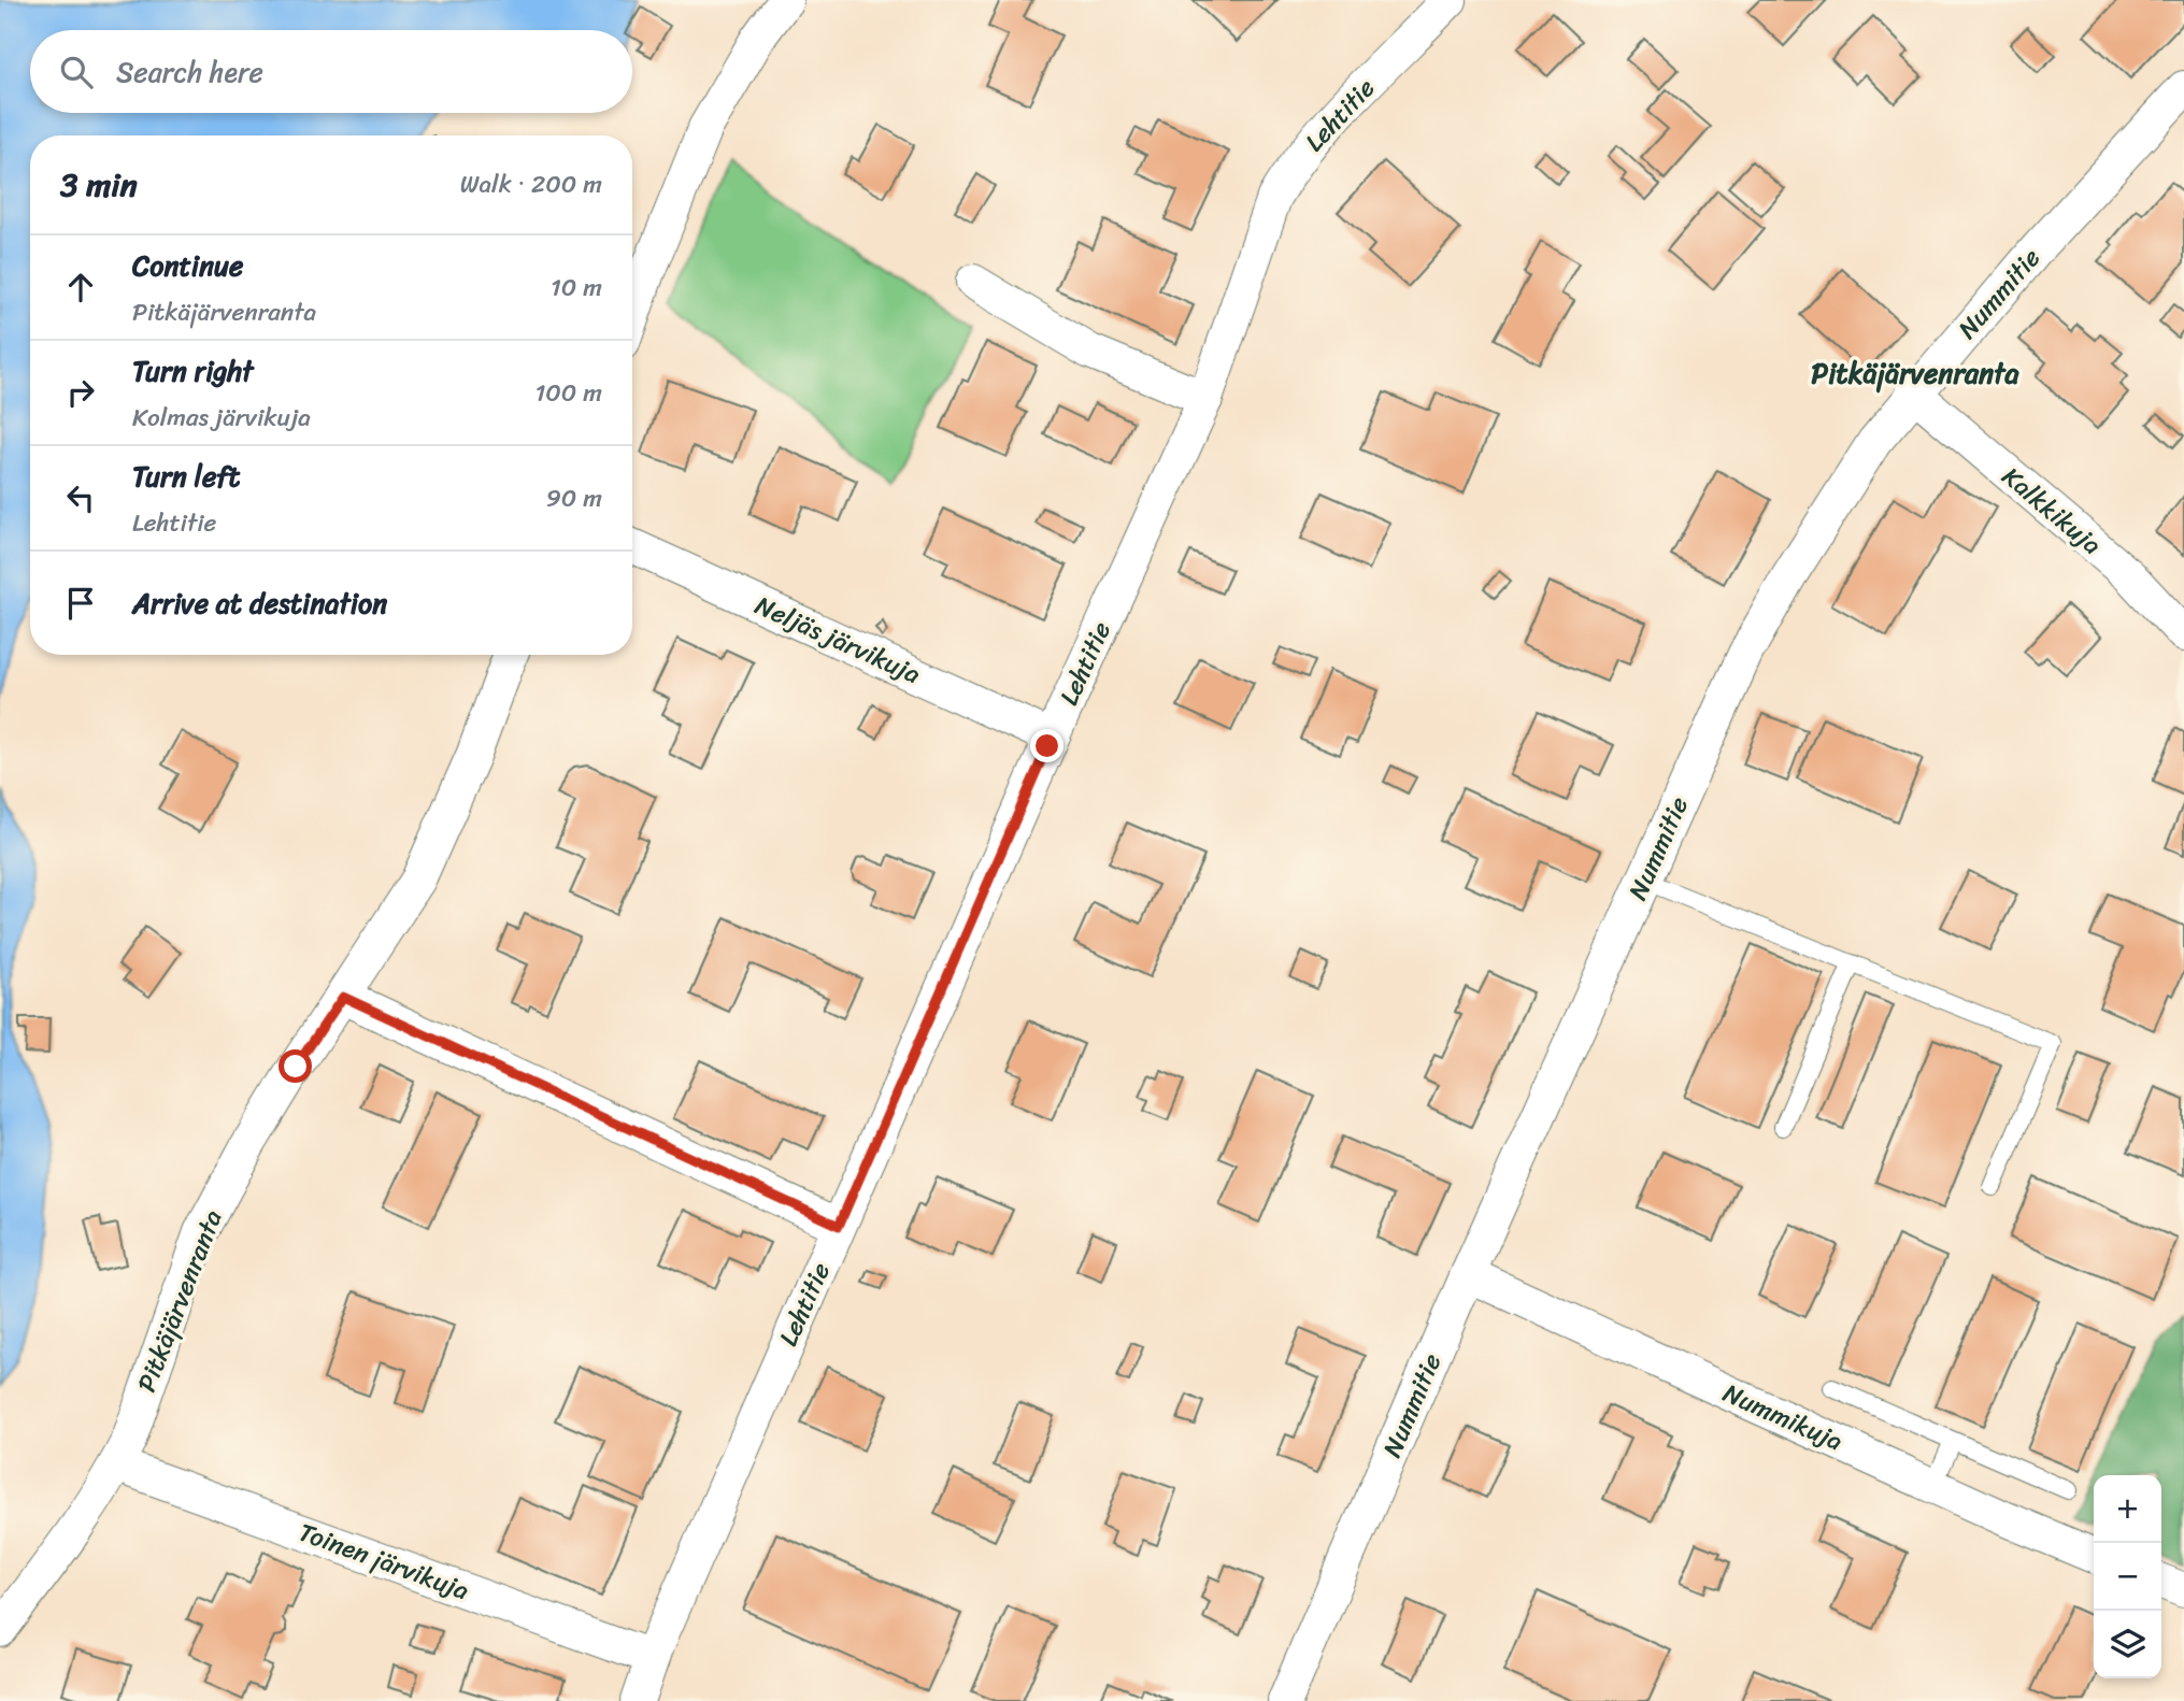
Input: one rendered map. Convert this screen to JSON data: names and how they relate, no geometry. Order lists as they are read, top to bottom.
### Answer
{
  "streets": {
    "street": [
      "Lehtitie",
      "Nummitie",
      "Kalkkikuja",
      "Neljäs järvikuja",
      "Pitkäjärvenranta",
      "Nummikuja",
      "Toinen järvikuja"
    ]
  },
  "crossings": [
    ["Lehtitie", "Neljäs järvikuja"],
    ["Lehtitie", "Toinen järvikuja"],
    ["Nummitie", "Kalkkikuja"],
    ["Nummitie", "Nummikuja"],
    ["Pitkäjärvenranta", "Toinen järvikuja"]
  ],
  "districts": ["Pitkäjärvenranta"],
  "page": {
    "search": "Search here",
    "heading": ["3 min", "Walk · 200 m"],
    "list": [
      ["Continue", "Pitkäjärvenranta", "10 m"],
      ["Turn right", "Kolmas järvikuja", "100 m"],
      ["Turn left", "Lehtitie", "90 m"],
      "Arrive at destination"
    ],
    "map_buttons": ["+", "−"]
  }
}
